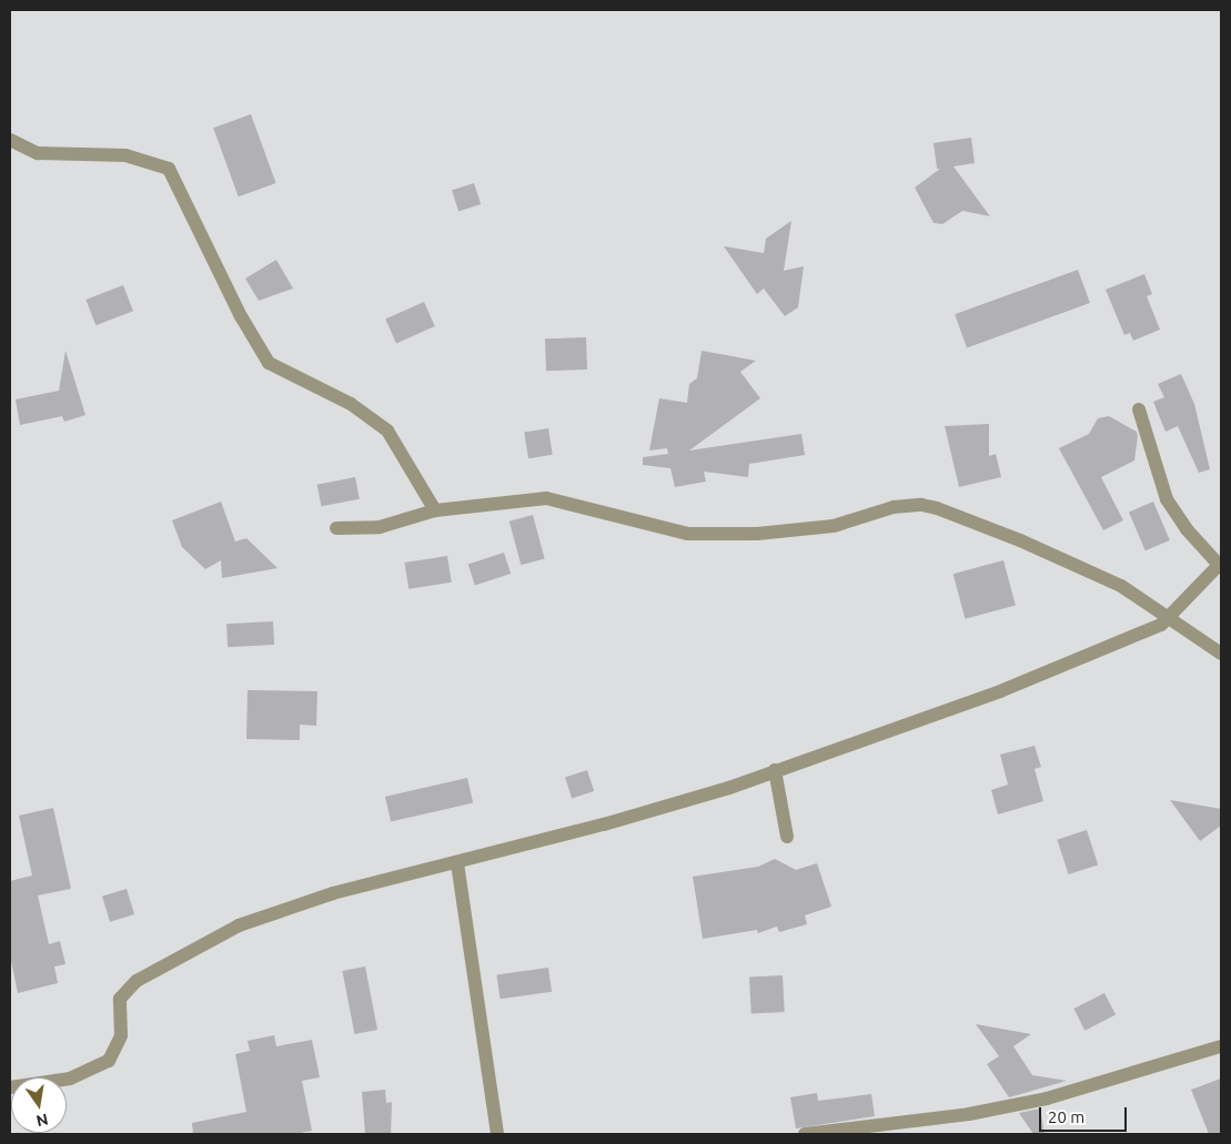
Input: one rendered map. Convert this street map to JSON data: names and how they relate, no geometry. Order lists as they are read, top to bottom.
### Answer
{
  "scale_bar": "20 m",
  "north": "bottom"
}
